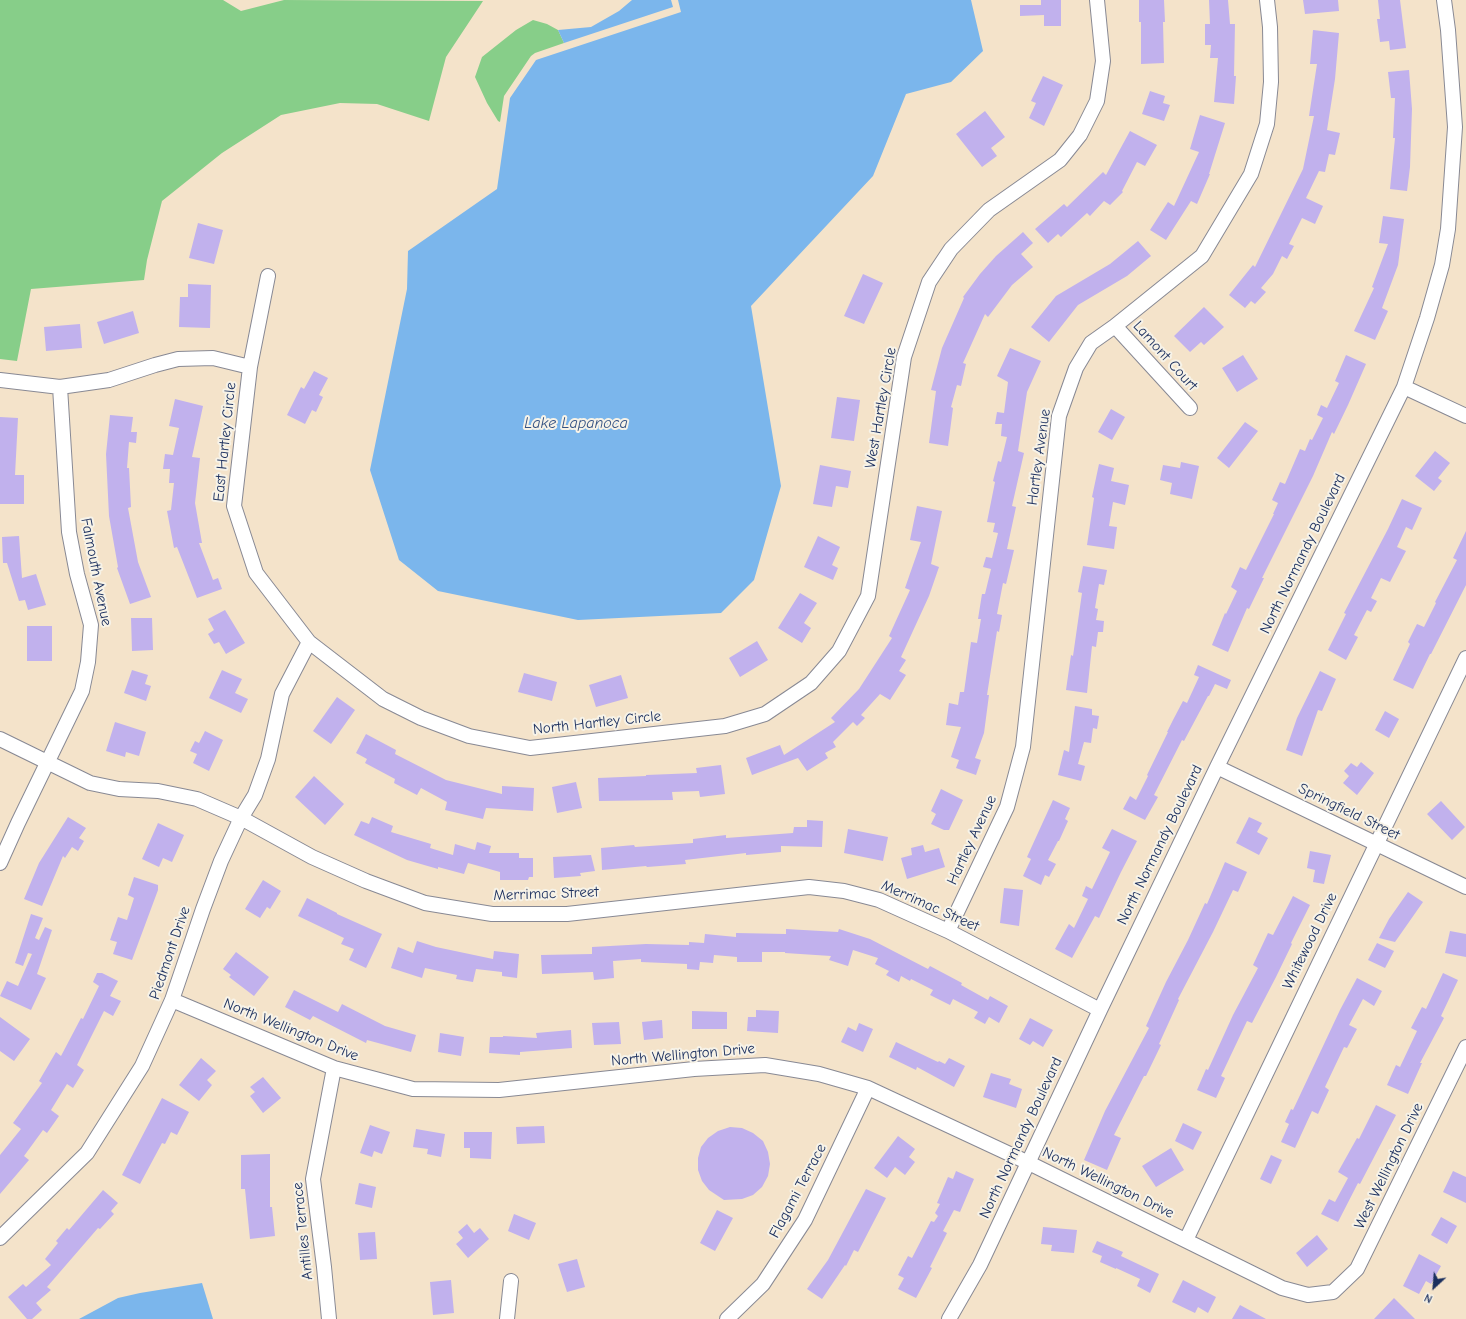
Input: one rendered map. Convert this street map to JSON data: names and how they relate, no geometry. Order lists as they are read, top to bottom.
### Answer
{
  "streets": {
    "street": [
      "Lamont Court",
      "West Hartley Circle",
      "East Hartley Circle",
      "Hartley Avenue",
      "North Normandy Boulevard",
      "Falmouth Avenue",
      "North Hartley Circle",
      "Springfield Street",
      "Merrimac Street",
      "Whitewood Drive",
      "Piedmont Drive",
      "North Wellington Drive",
      "West Wellington Drive",
      "Flagami Terrace",
      "Antilles Terrace"
    ]
  },
  "crossings": [
    ["Lamont Court", "Hartley Avenue"],
    ["West Hartley Circle", "North Hartley Circle"],
    ["East Hartley Circle", "North Hartley Circle"],
    ["East Hartley Circle", "Piedmont Drive"],
    ["Hartley Avenue", "Merrimac Street"],
    ["North Normandy Boulevard", "Springfield Street"],
    ["North Normandy Boulevard", "Merrimac Street"],
    ["North Normandy Boulevard", "North Wellington Drive"],
    ["Falmouth Avenue", "Merrimac Street"],
    ["North Hartley Circle", "Piedmont Drive"],
    ["Springfield Street", "Whitewood Drive"],
    ["Merrimac Street", "Piedmont Drive"],
    ["Whitewood Drive", "North Wellington Drive"],
    ["Piedmont Drive", "North Wellington Drive"],
    ["North Wellington Drive", "West Wellington Drive"],
    ["North Wellington Drive", "Flagami Terrace"],
    ["North Wellington Drive", "Antilles Terrace"]
  ],
  "water": ["Lake Lapanoca"],
  "north": "bottom left"
}
